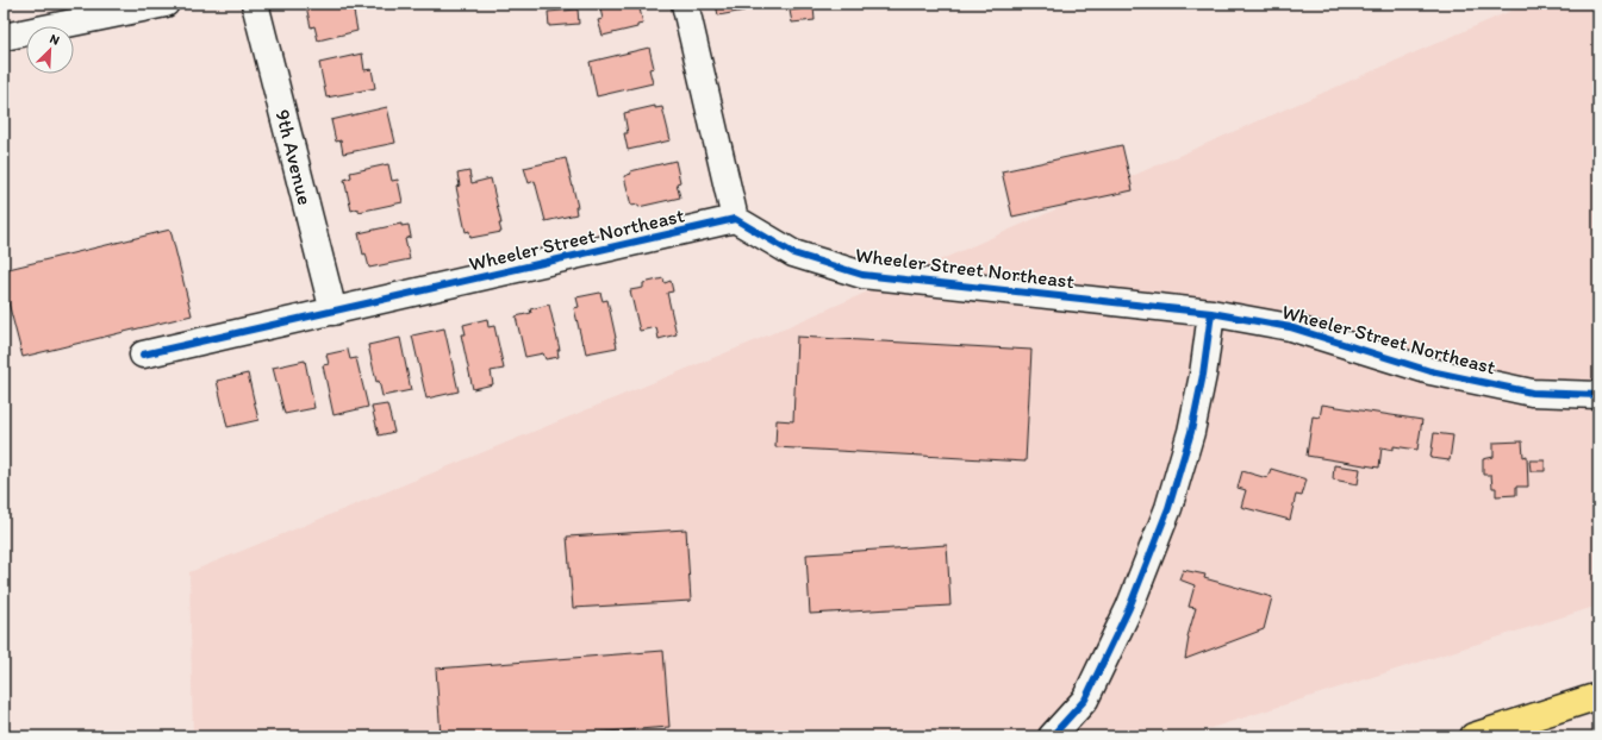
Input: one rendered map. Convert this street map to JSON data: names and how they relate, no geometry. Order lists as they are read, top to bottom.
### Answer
{
  "streets": {
    "street": ["9th Avenue", "Wheeler Street Northeast"]
  },
  "crossings": [
    ["9th Avenue", "Wheeler Street Northeast"]
  ],
  "north": "top right"
}
